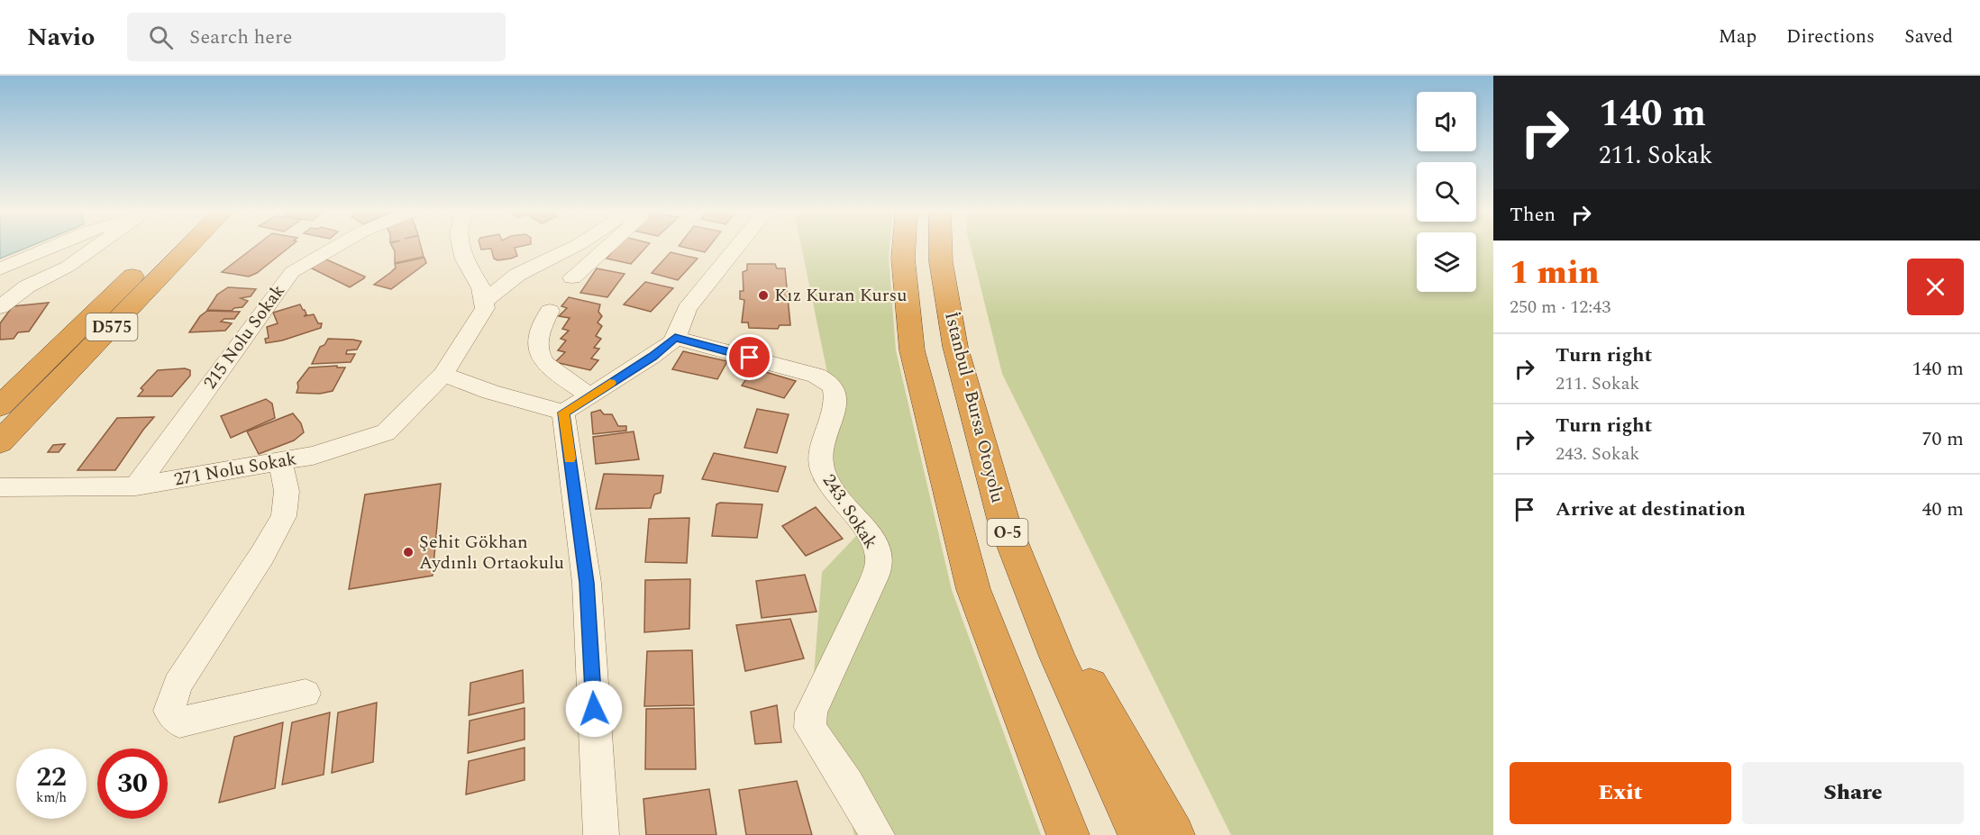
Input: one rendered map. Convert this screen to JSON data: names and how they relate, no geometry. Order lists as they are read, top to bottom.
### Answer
{
  "streets": {
    "highway": ["D575", "İstanbul - Bursa Otoyolu", "O-5"],
    "street": ["215 Nolu Sokak", "271 Nolu Sokak", "243. Sokak"]
  },
  "crossings": [
    ["215 Nolu Sokak", "271 Nolu Sokak"],
    ["İstanbul - Bursa Otoyolu", "O-5"]
  ],
  "places": ["Kız Kuran Kursu", "Şehit Gökhan Aydınlı Ortaokulu"],
  "page": {
    "header": "Navio",
    "search": "Search here",
    "nav": ["Map", "Directions", "Saved"],
    "turn": ["140 m", "211. Sokak"],
    "then": "Then",
    "heading": ["1 min", "250 m · 12:43"],
    "list": [
      {
        "name": "Turn right",
        "note": "211. Sokak",
        "value": "140 m"
      },
      {
        "name": "Turn right",
        "note": "243. Sokak",
        "value": "70 m"
      },
      {
        "name": "Arrive at destination",
        "value": "40 m"
      }
    ],
    "speed": "22 km/h",
    "limit": "30",
    "buttons": ["Exit", "Share"]
  }
}
